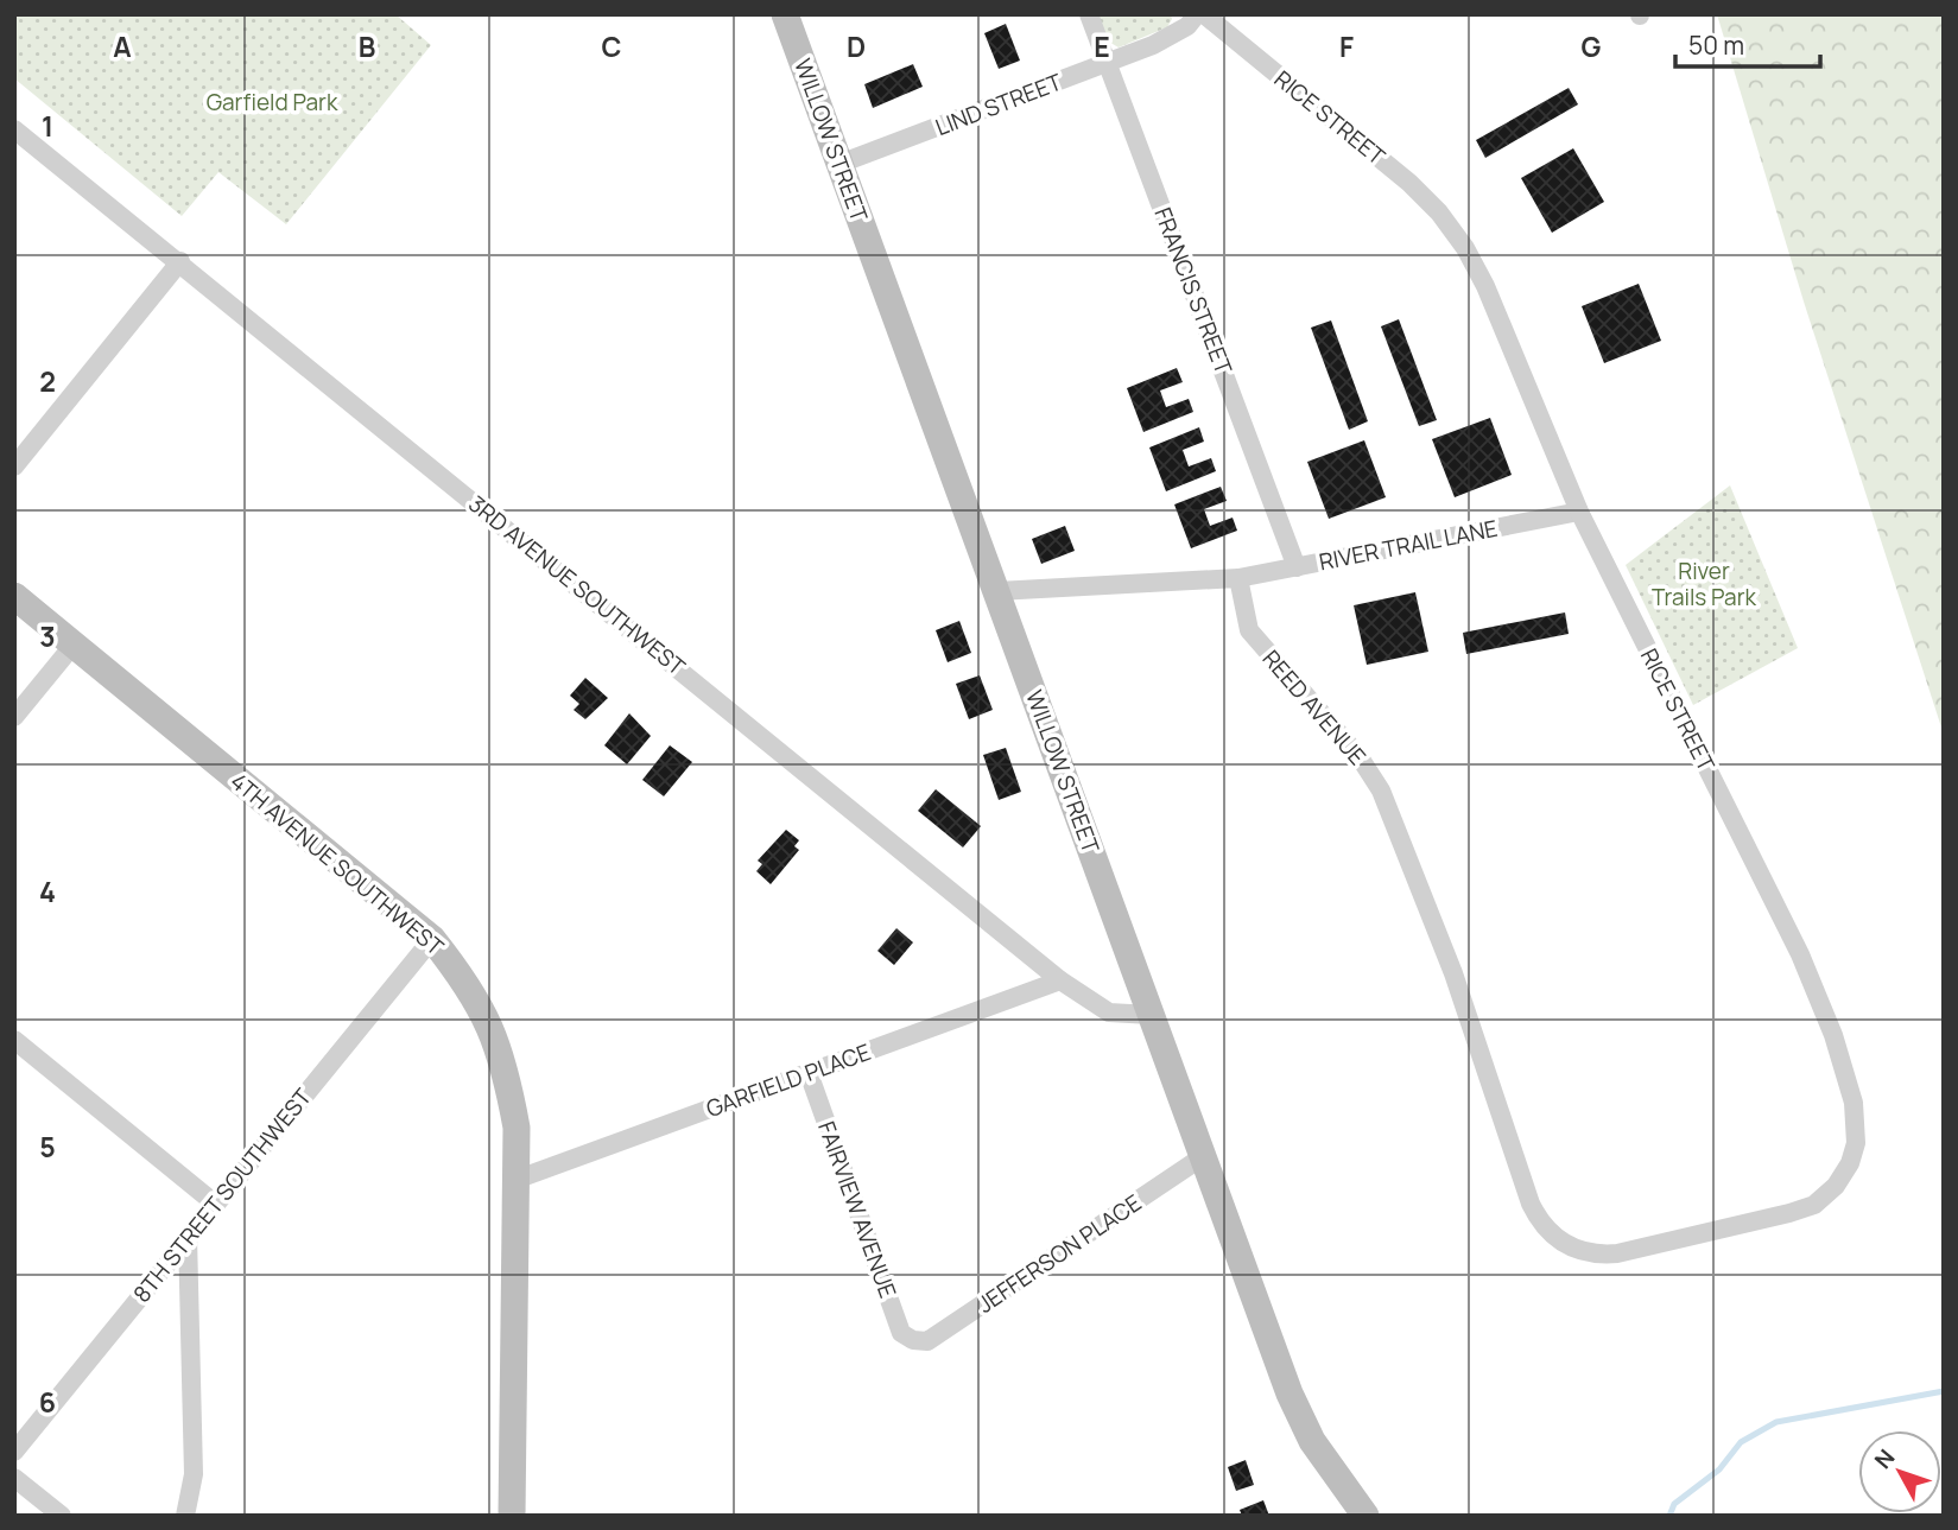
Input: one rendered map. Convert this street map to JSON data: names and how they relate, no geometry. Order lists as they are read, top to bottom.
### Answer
{
  "streets": {
    "street": [
      "LIND STREET",
      "RICE STREET",
      "WILLOW STREET",
      "FRANCIS STREET",
      "RIVER TRAIL LANE",
      "3RD AVENUE SOUTHWEST",
      "REED AVENUE",
      "4TH AVENUE SOUTHWEST",
      "GARFIELD PLACE",
      "8TH STREET SOUTHWEST",
      "FAIRVIEW AVENUE",
      "JEFFERSON PLACE"
    ]
  },
  "crossings": [
    ["LIND STREET", "WILLOW STREET"],
    ["LIND STREET", "FRANCIS STREET"],
    ["RICE STREET", "RIVER TRAIL LANE"],
    ["RICE STREET", "REED AVENUE"],
    ["WILLOW STREET", "3RD AVENUE SOUTHWEST"],
    ["WILLOW STREET", "JEFFERSON PLACE"],
    ["FRANCIS STREET", "RIVER TRAIL LANE"],
    ["RIVER TRAIL LANE", "REED AVENUE"],
    ["3RD AVENUE SOUTHWEST", "GARFIELD PLACE"],
    ["4TH AVENUE SOUTHWEST", "GARFIELD PLACE"],
    ["4TH AVENUE SOUTHWEST", "8TH STREET SOUTHWEST"],
    ["GARFIELD PLACE", "FAIRVIEW AVENUE"],
    ["FAIRVIEW AVENUE", "JEFFERSON PLACE"]
  ],
  "parks": ["Garfield Park", "River Trails Park"],
  "scale_bar": "50 m",
  "north": "top left",
  "grid": {
    "columns": [
      "A",
      "B",
      "C",
      "D",
      "E",
      "F",
      "G"
    ],
    "rows": [
      "1",
      "2",
      "3",
      "4",
      "5",
      "6"
    ]
  }
}
